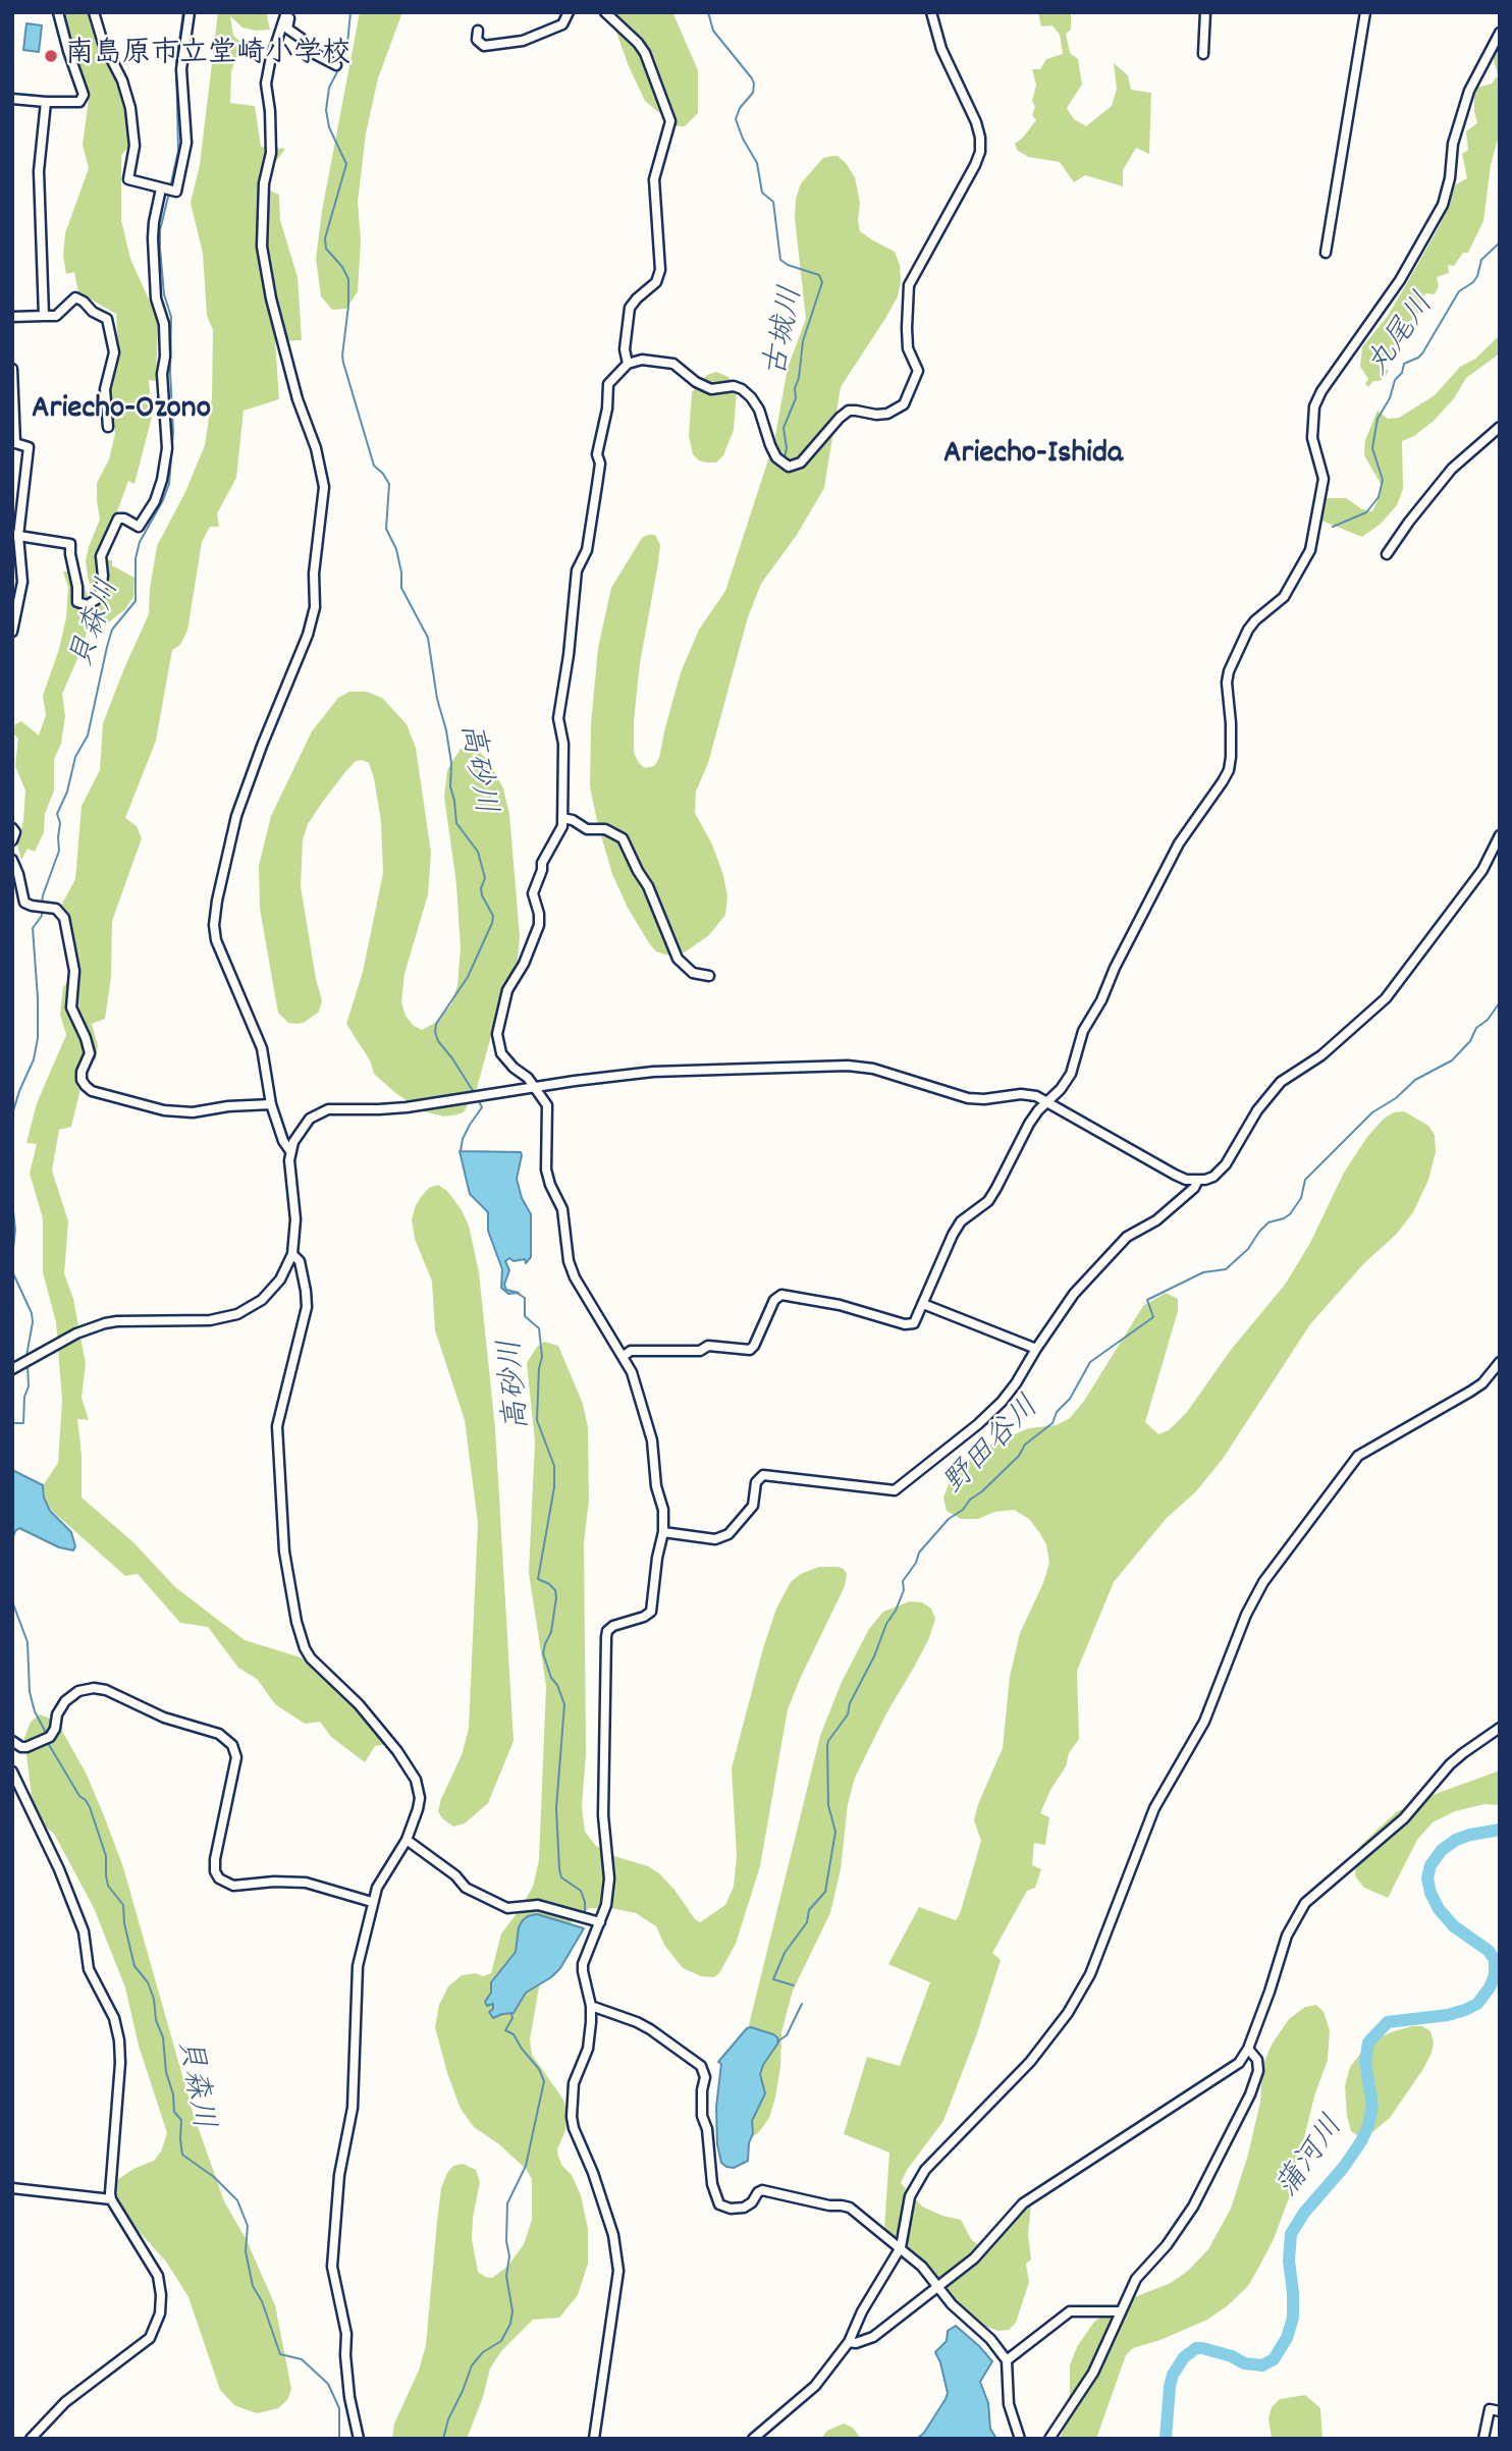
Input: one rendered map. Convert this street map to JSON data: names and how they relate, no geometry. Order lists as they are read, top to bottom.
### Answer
{
  "districts": ["Ariecho-Ozono", "Ariecho-Ishida"],
  "water": [
    "古城川",
    "丸尾川",
    "貝森川",
    "高砂川",
    "野田谷川",
    "蒲河川"
  ],
  "places": ["南島原市立堂崎小学校"]
}
